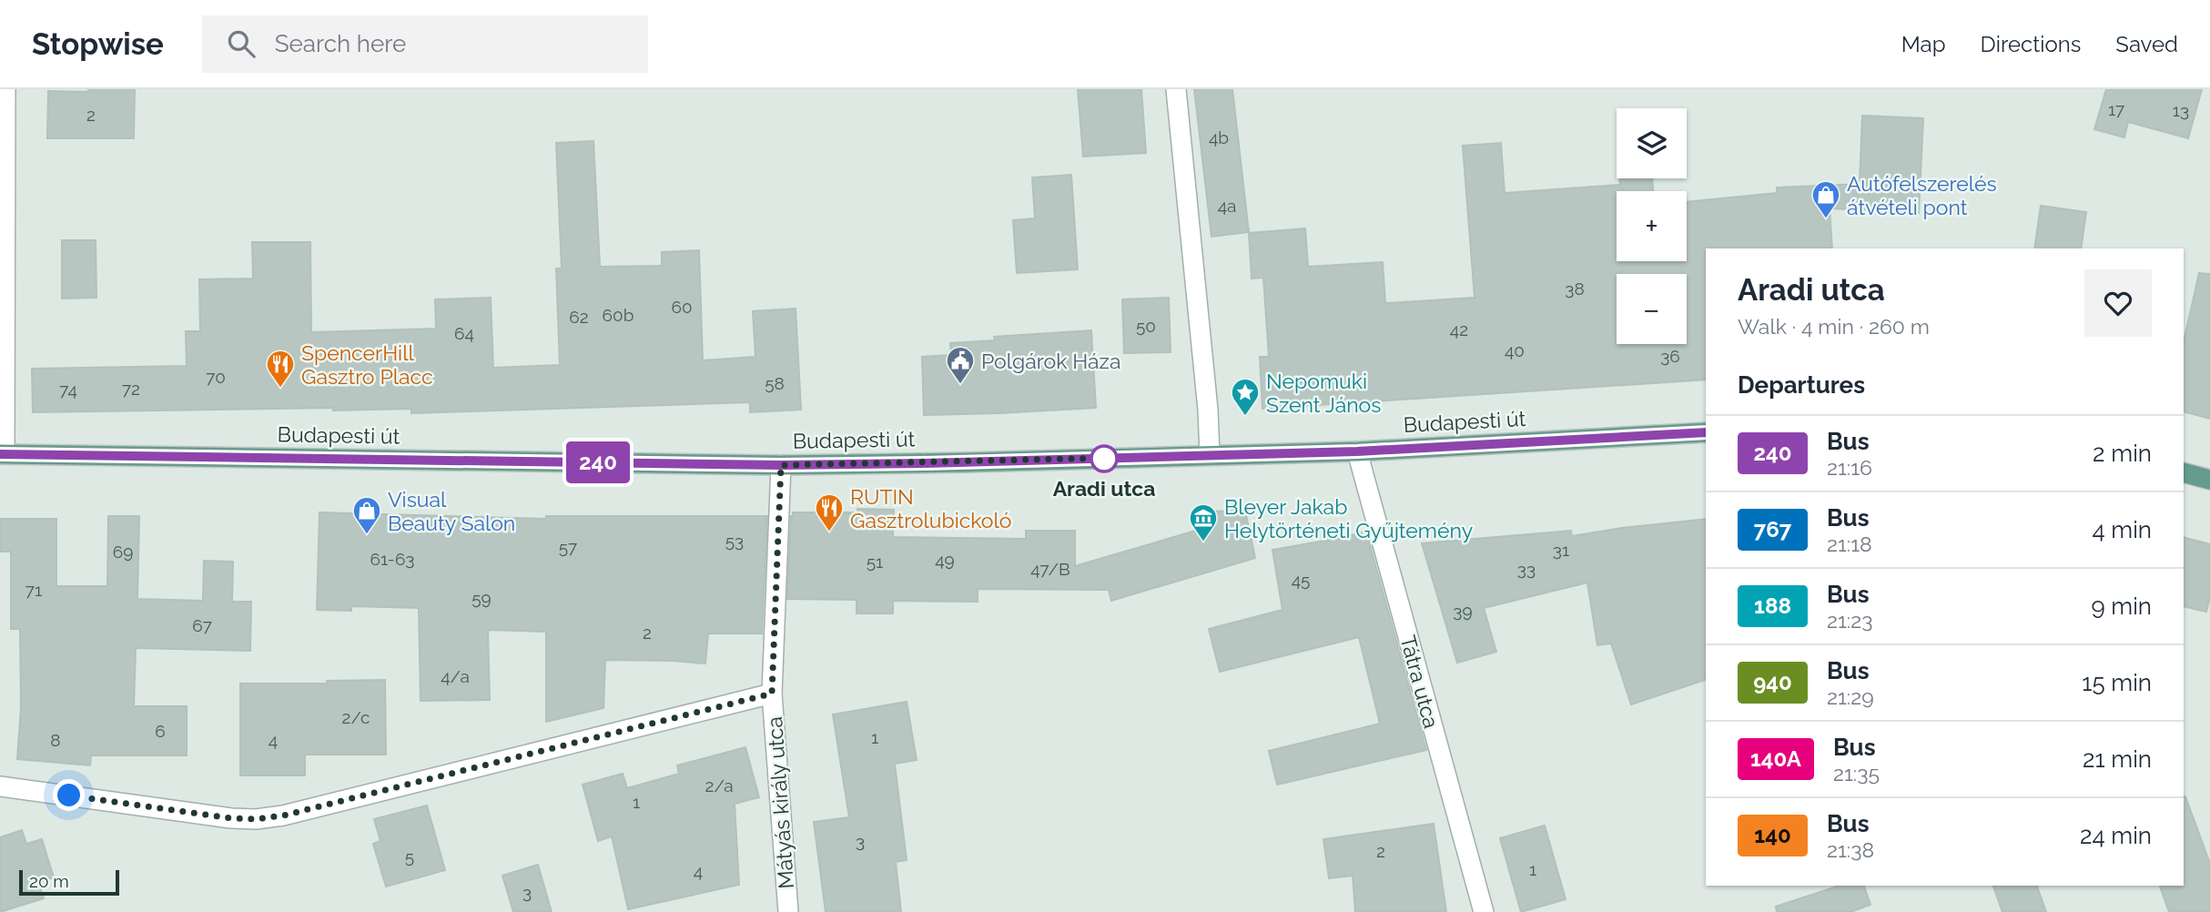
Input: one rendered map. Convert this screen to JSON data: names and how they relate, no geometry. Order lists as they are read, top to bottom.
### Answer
{
  "streets": {
    "main road": ["Budapesti út"],
    "street": ["Tátra utca", "Mátyás király utca"]
  },
  "crossings": [
    ["Budapesti út", "Tátra utca"],
    ["Budapesti út", "Mátyás király utca"]
  ],
  "places": {
    "shop": ["Autófelszerelés átvételi pont", "Visual Beauty Salon"],
    "public building": ["Polgárok Háza"],
    "restaurant": ["SpencerHill Gasztro Placc", "RUTIN Gasztrolubickoló"],
    "place": ["Nepomuki Szent János"],
    "other": ["Aradi utca"],
    "museum": ["Bleyer Jakab Helytörténeti Gyűjtemény"]
  },
  "lines": ["bus line 240"],
  "house_numbers": [
    "17",
    "13",
    "2",
    "4b",
    "4a",
    "38",
    "60",
    "60b",
    "62",
    "50",
    "42",
    "64",
    "40",
    "36",
    "70",
    "58",
    "72",
    "74",
    "53",
    "57",
    "31",
    "69",
    "61-63",
    "49",
    "51",
    "47/B",
    "33",
    "45",
    "71",
    "59",
    "39",
    "67",
    "2",
    "4/a",
    "2/c",
    "6",
    "1",
    "8",
    "4",
    "2/a",
    "1",
    "3",
    "2",
    "5",
    "1",
    "4",
    "3"
  ],
  "scale_bar": "20 m",
  "page": {
    "header": "Stopwise",
    "search": "Search here",
    "nav": ["Map", "Directions", "Saved"],
    "on_map": "240",
    "map_buttons": ["+", "−"],
    "heading": [
      ["Aradi utca", "Walk · 4 min · 260 m"],
      "Departures"
    ],
    "list": [
      {
        "mark": "240",
        "name": "Bus",
        "note": "21:16",
        "value": "2 min"
      },
      {
        "mark": "767",
        "name": "Bus",
        "note": "21:18",
        "value": "4 min"
      },
      {
        "mark": "188",
        "name": "Bus",
        "note": "21:23",
        "value": "9 min"
      },
      {
        "mark": "940",
        "name": "Bus",
        "note": "21:29",
        "value": "15 min"
      },
      {
        "mark": "140A",
        "name": "Bus",
        "note": "21:35",
        "value": "21 min"
      },
      {
        "mark": "140",
        "name": "Bus",
        "note": "21:38",
        "value": "24 min"
      }
    ],
    "scale": "20 m"
  }
}
